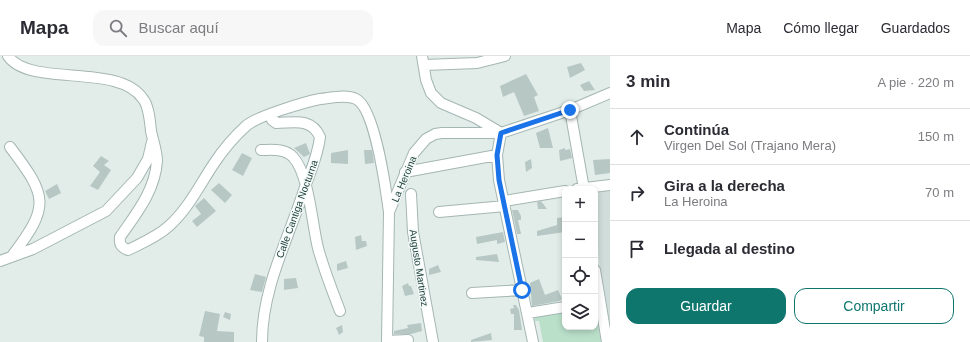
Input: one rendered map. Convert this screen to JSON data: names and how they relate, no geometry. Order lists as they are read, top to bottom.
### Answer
{
  "streets": {
    "street": ["La Heroina", "Calle Cantiga Nocturna", "Augusto Martinez"]
  },
  "page": {
    "header": "Mapa",
    "search": "Buscar aquí",
    "nav": ["Mapa", "Cómo llegar", "Guardados"],
    "heading": ["3 min", "A pie · 220 m"],
    "list": [
      ["Continúa", "Virgen Del Sol (Trajano Mera)", "150 m"],
      ["Gira a la derecha", "La Heroina", "70 m"],
      "Llegada al destino"
    ],
    "map_buttons": ["+", "−"],
    "buttons": ["Guardar", "Compartir"]
  }
}
